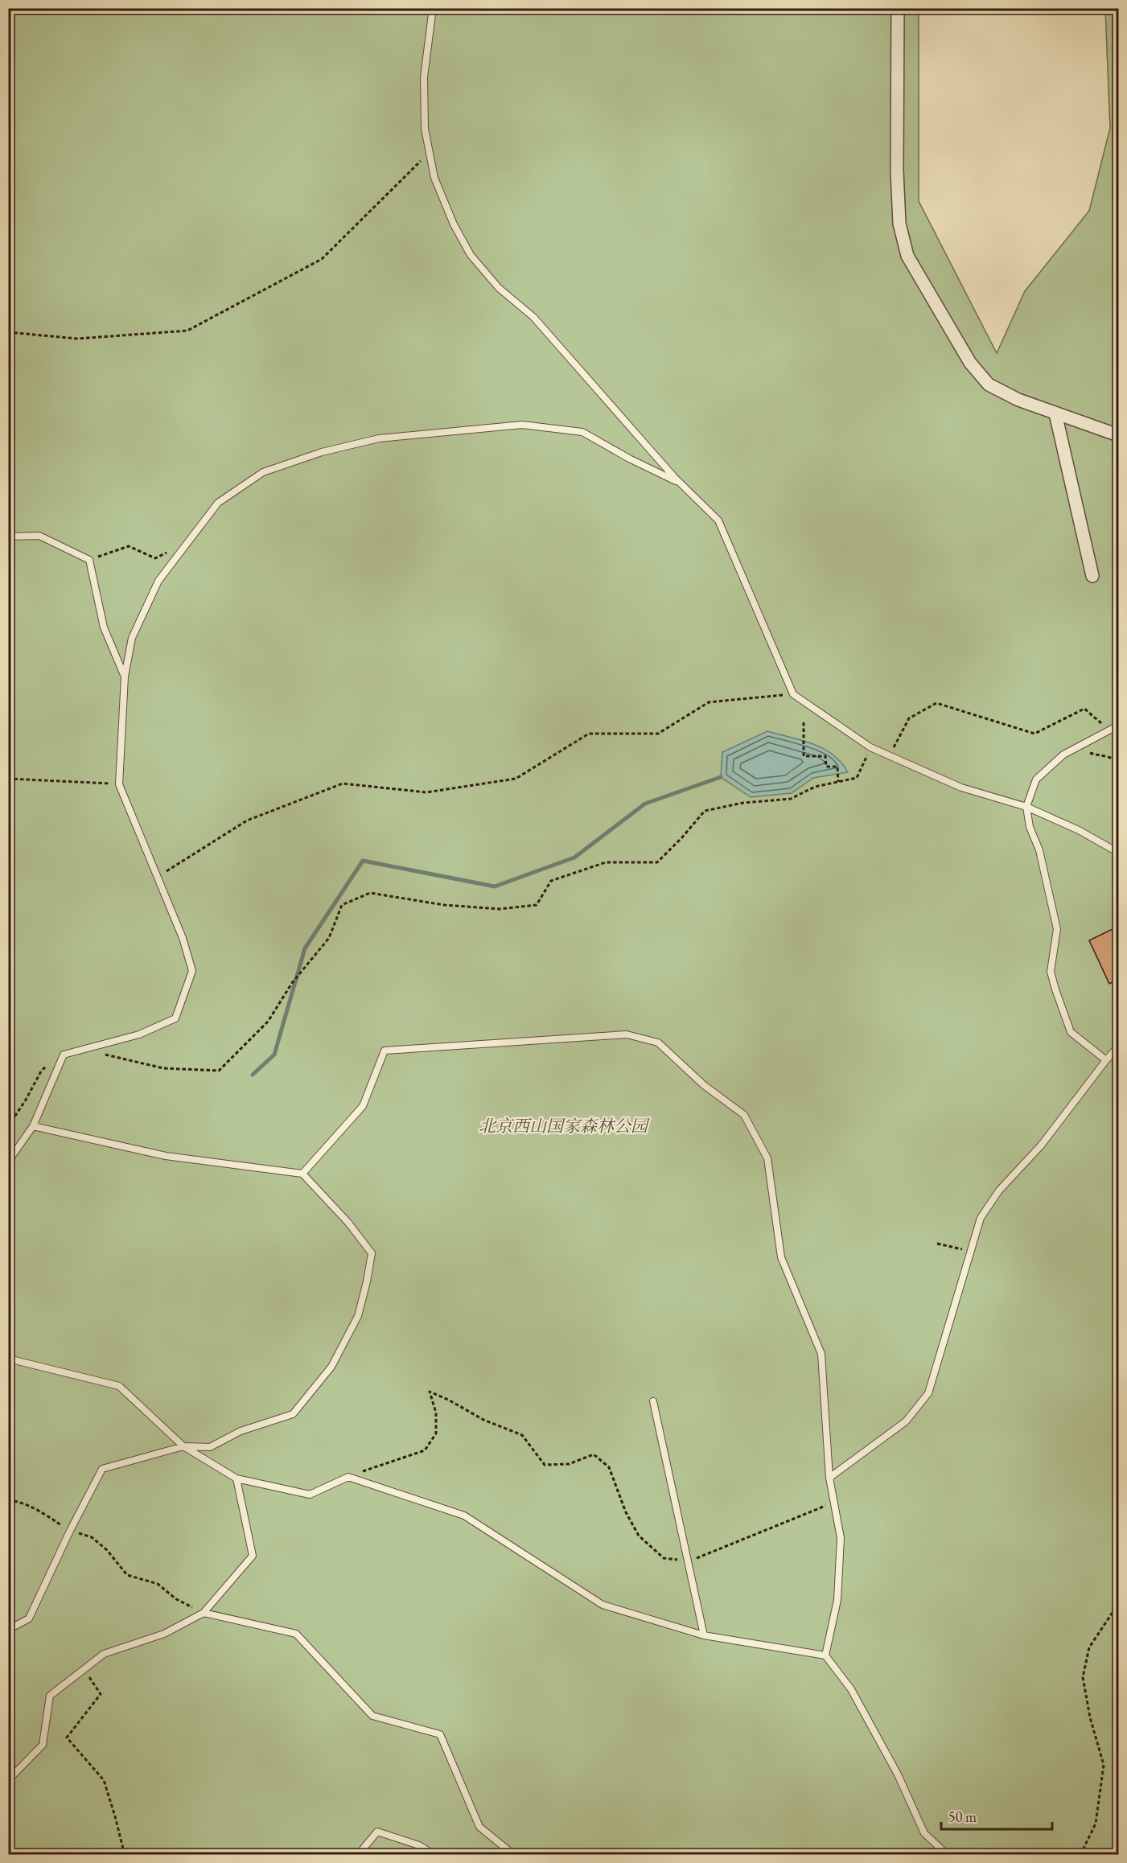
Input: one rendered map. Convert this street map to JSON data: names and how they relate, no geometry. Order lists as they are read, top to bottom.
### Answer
{
  "parks": ["北京西山国家森林公园"],
  "scale_bar": "50 m"
}
